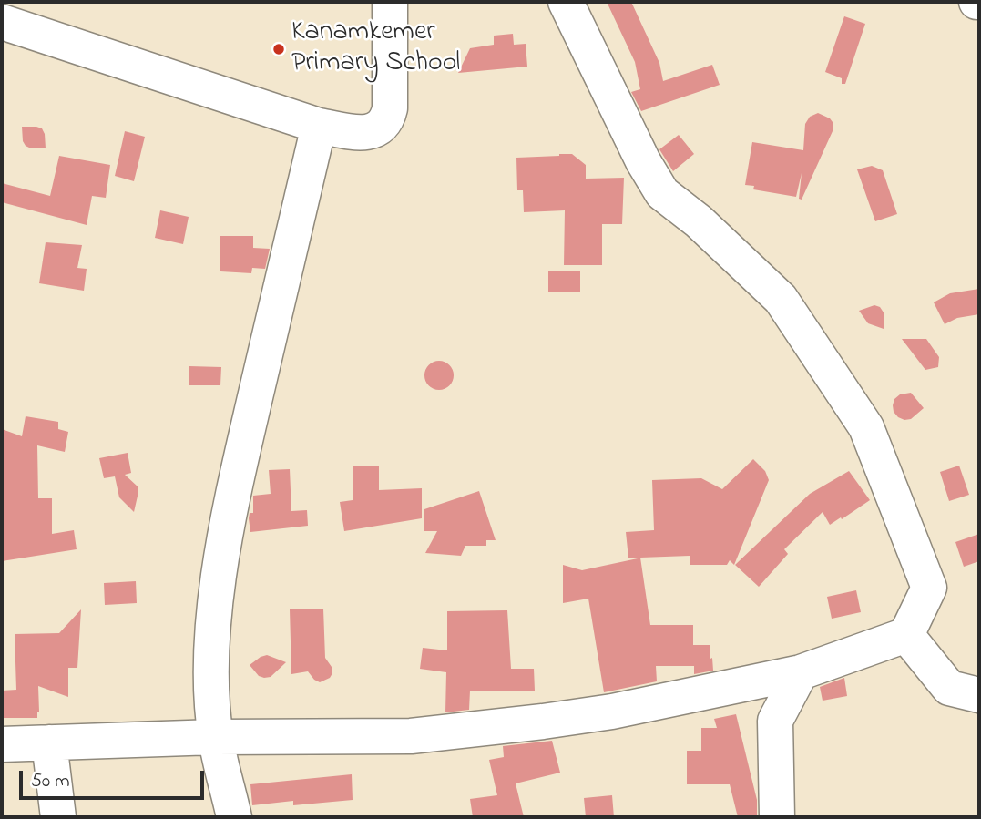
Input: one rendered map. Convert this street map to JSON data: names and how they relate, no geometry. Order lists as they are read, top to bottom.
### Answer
{
  "places": ["Kanamkemer Primary School"],
  "scale_bar": "50 m"
}
